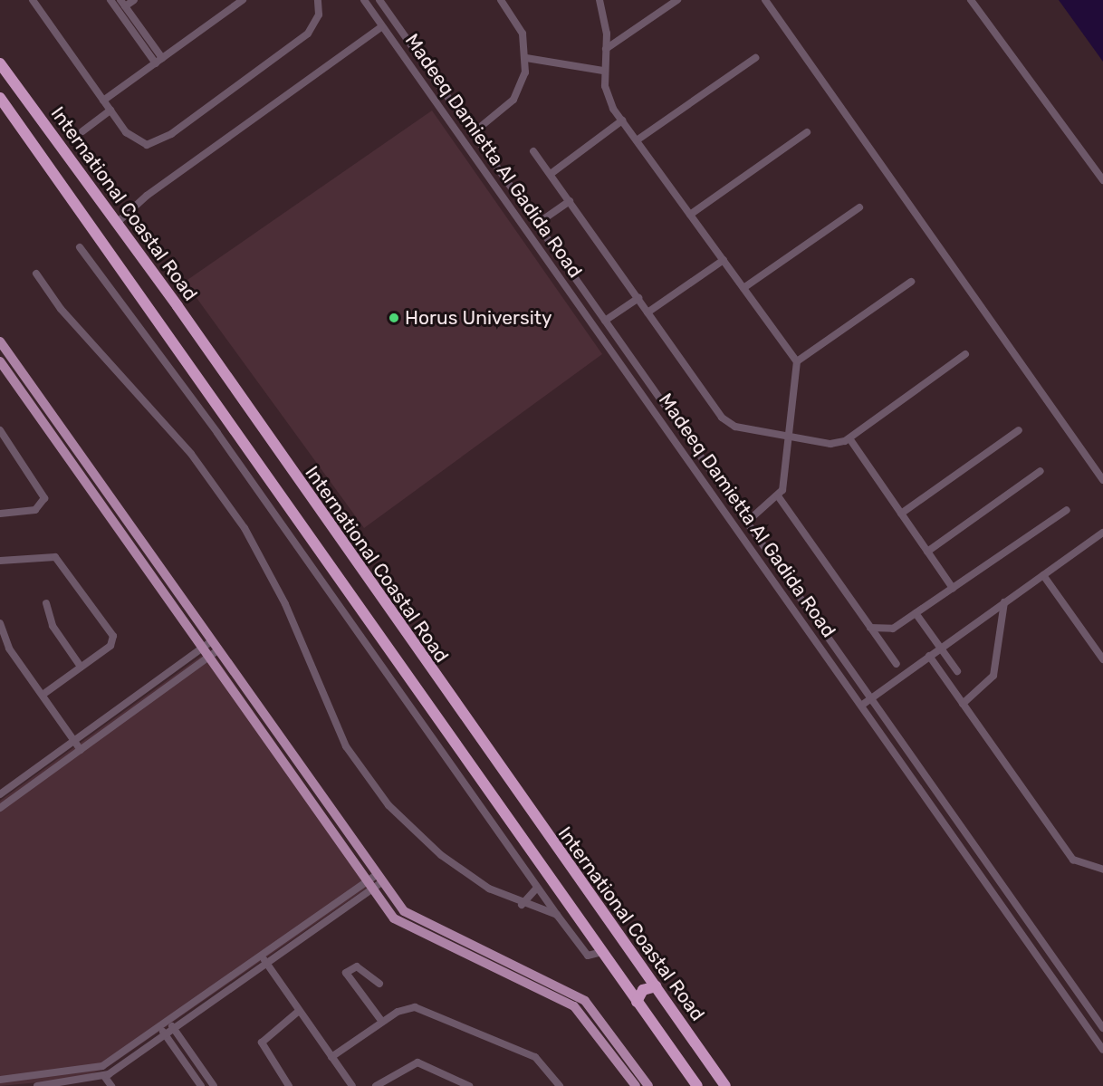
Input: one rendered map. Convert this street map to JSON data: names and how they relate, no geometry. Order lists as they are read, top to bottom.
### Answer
{
  "streets": {
    "highway": ["International Coastal Road"],
    "street": ["Madeeq Damietta Al Gadida Road"]
  },
  "places": ["Horus University"]
}
